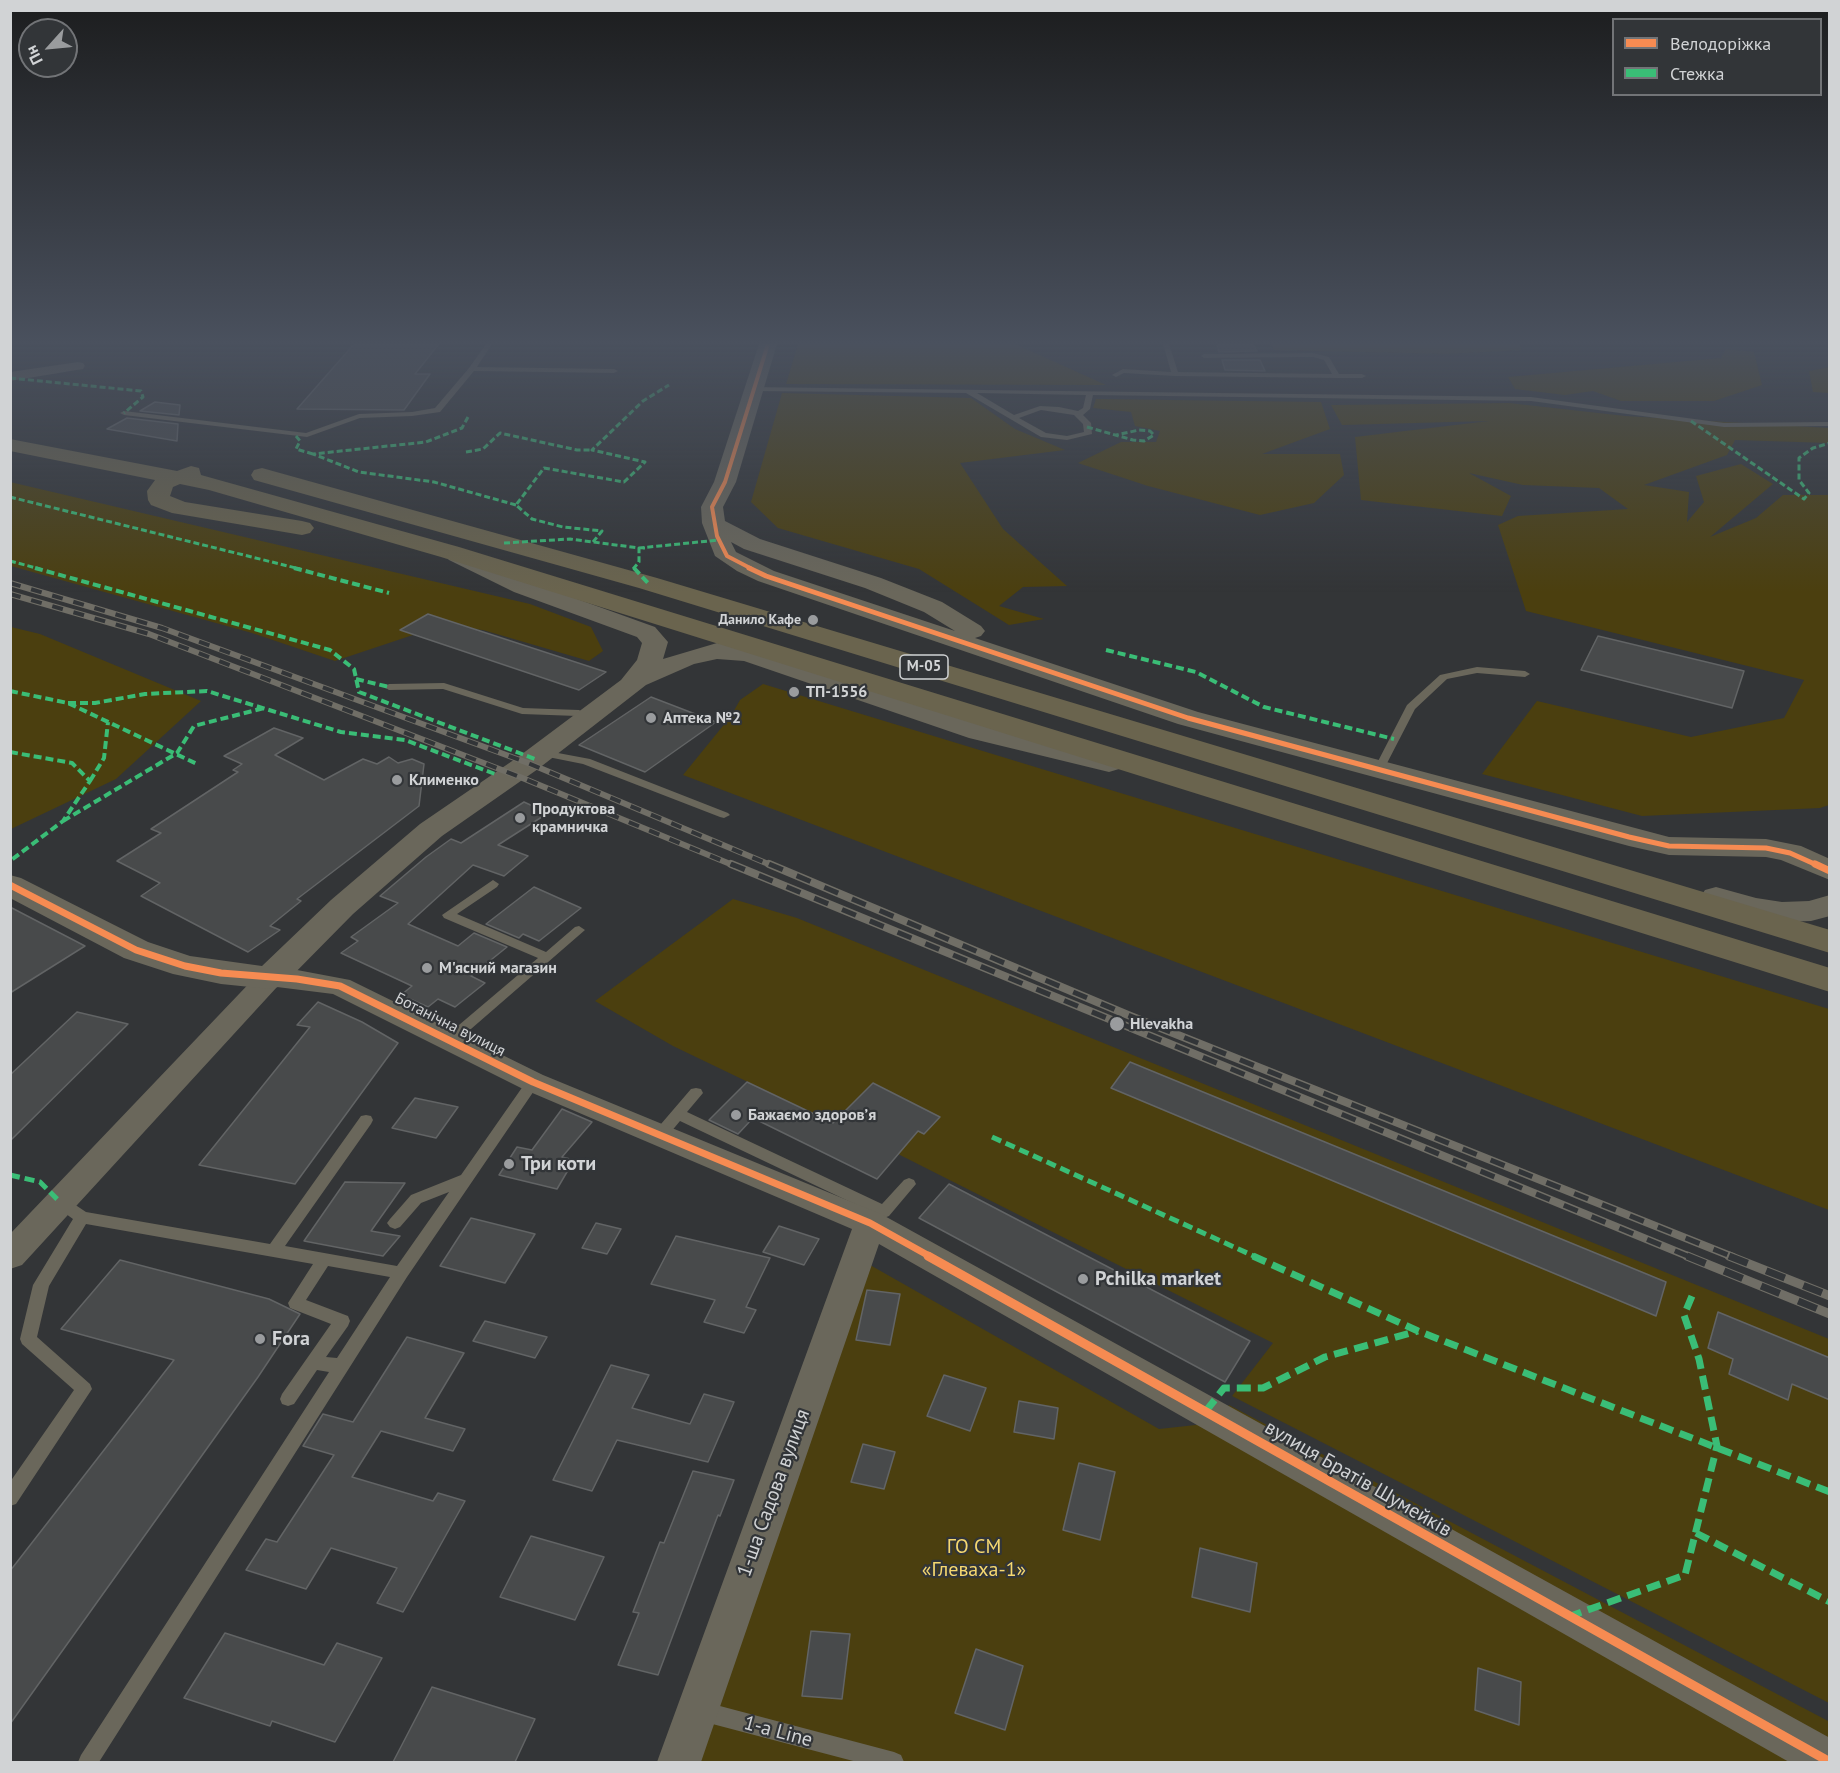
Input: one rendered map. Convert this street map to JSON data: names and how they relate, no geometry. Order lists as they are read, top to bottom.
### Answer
{
  "streets": {
    "highway": ["М-05"],
    "street": ["Ботанічна вулиця", "вулиця Братів Шумейків", "1-ша Садова вулиця"],
    "lane": ["1-a Line"]
  },
  "crossings": [
    ["Ботанічна вулиця", "вулиця Братів Шумейків"],
    ["Ботанічна вулиця", "1-ша Садова вулиця"],
    ["вулиця Братів Шумейків", "1-ша Садова вулиця"],
    ["1-ша Садова вулиця", "1-a Line"]
  ],
  "parks": ["ГО СМ «Глеваха-1»"],
  "places": [
    "Данило Кафе",
    "ТП-1556",
    "Аптека №2",
    "Клименко",
    "Продуктова крамничка",
    "М'ясний магазин",
    "Hlevakha",
    "Бажаємо здоровʼя",
    "Три коти",
    "Pchilka market",
    "Fora"
  ],
  "legend": ["Велодоріжка", "Стежка"],
  "north": "bottom left"
}
